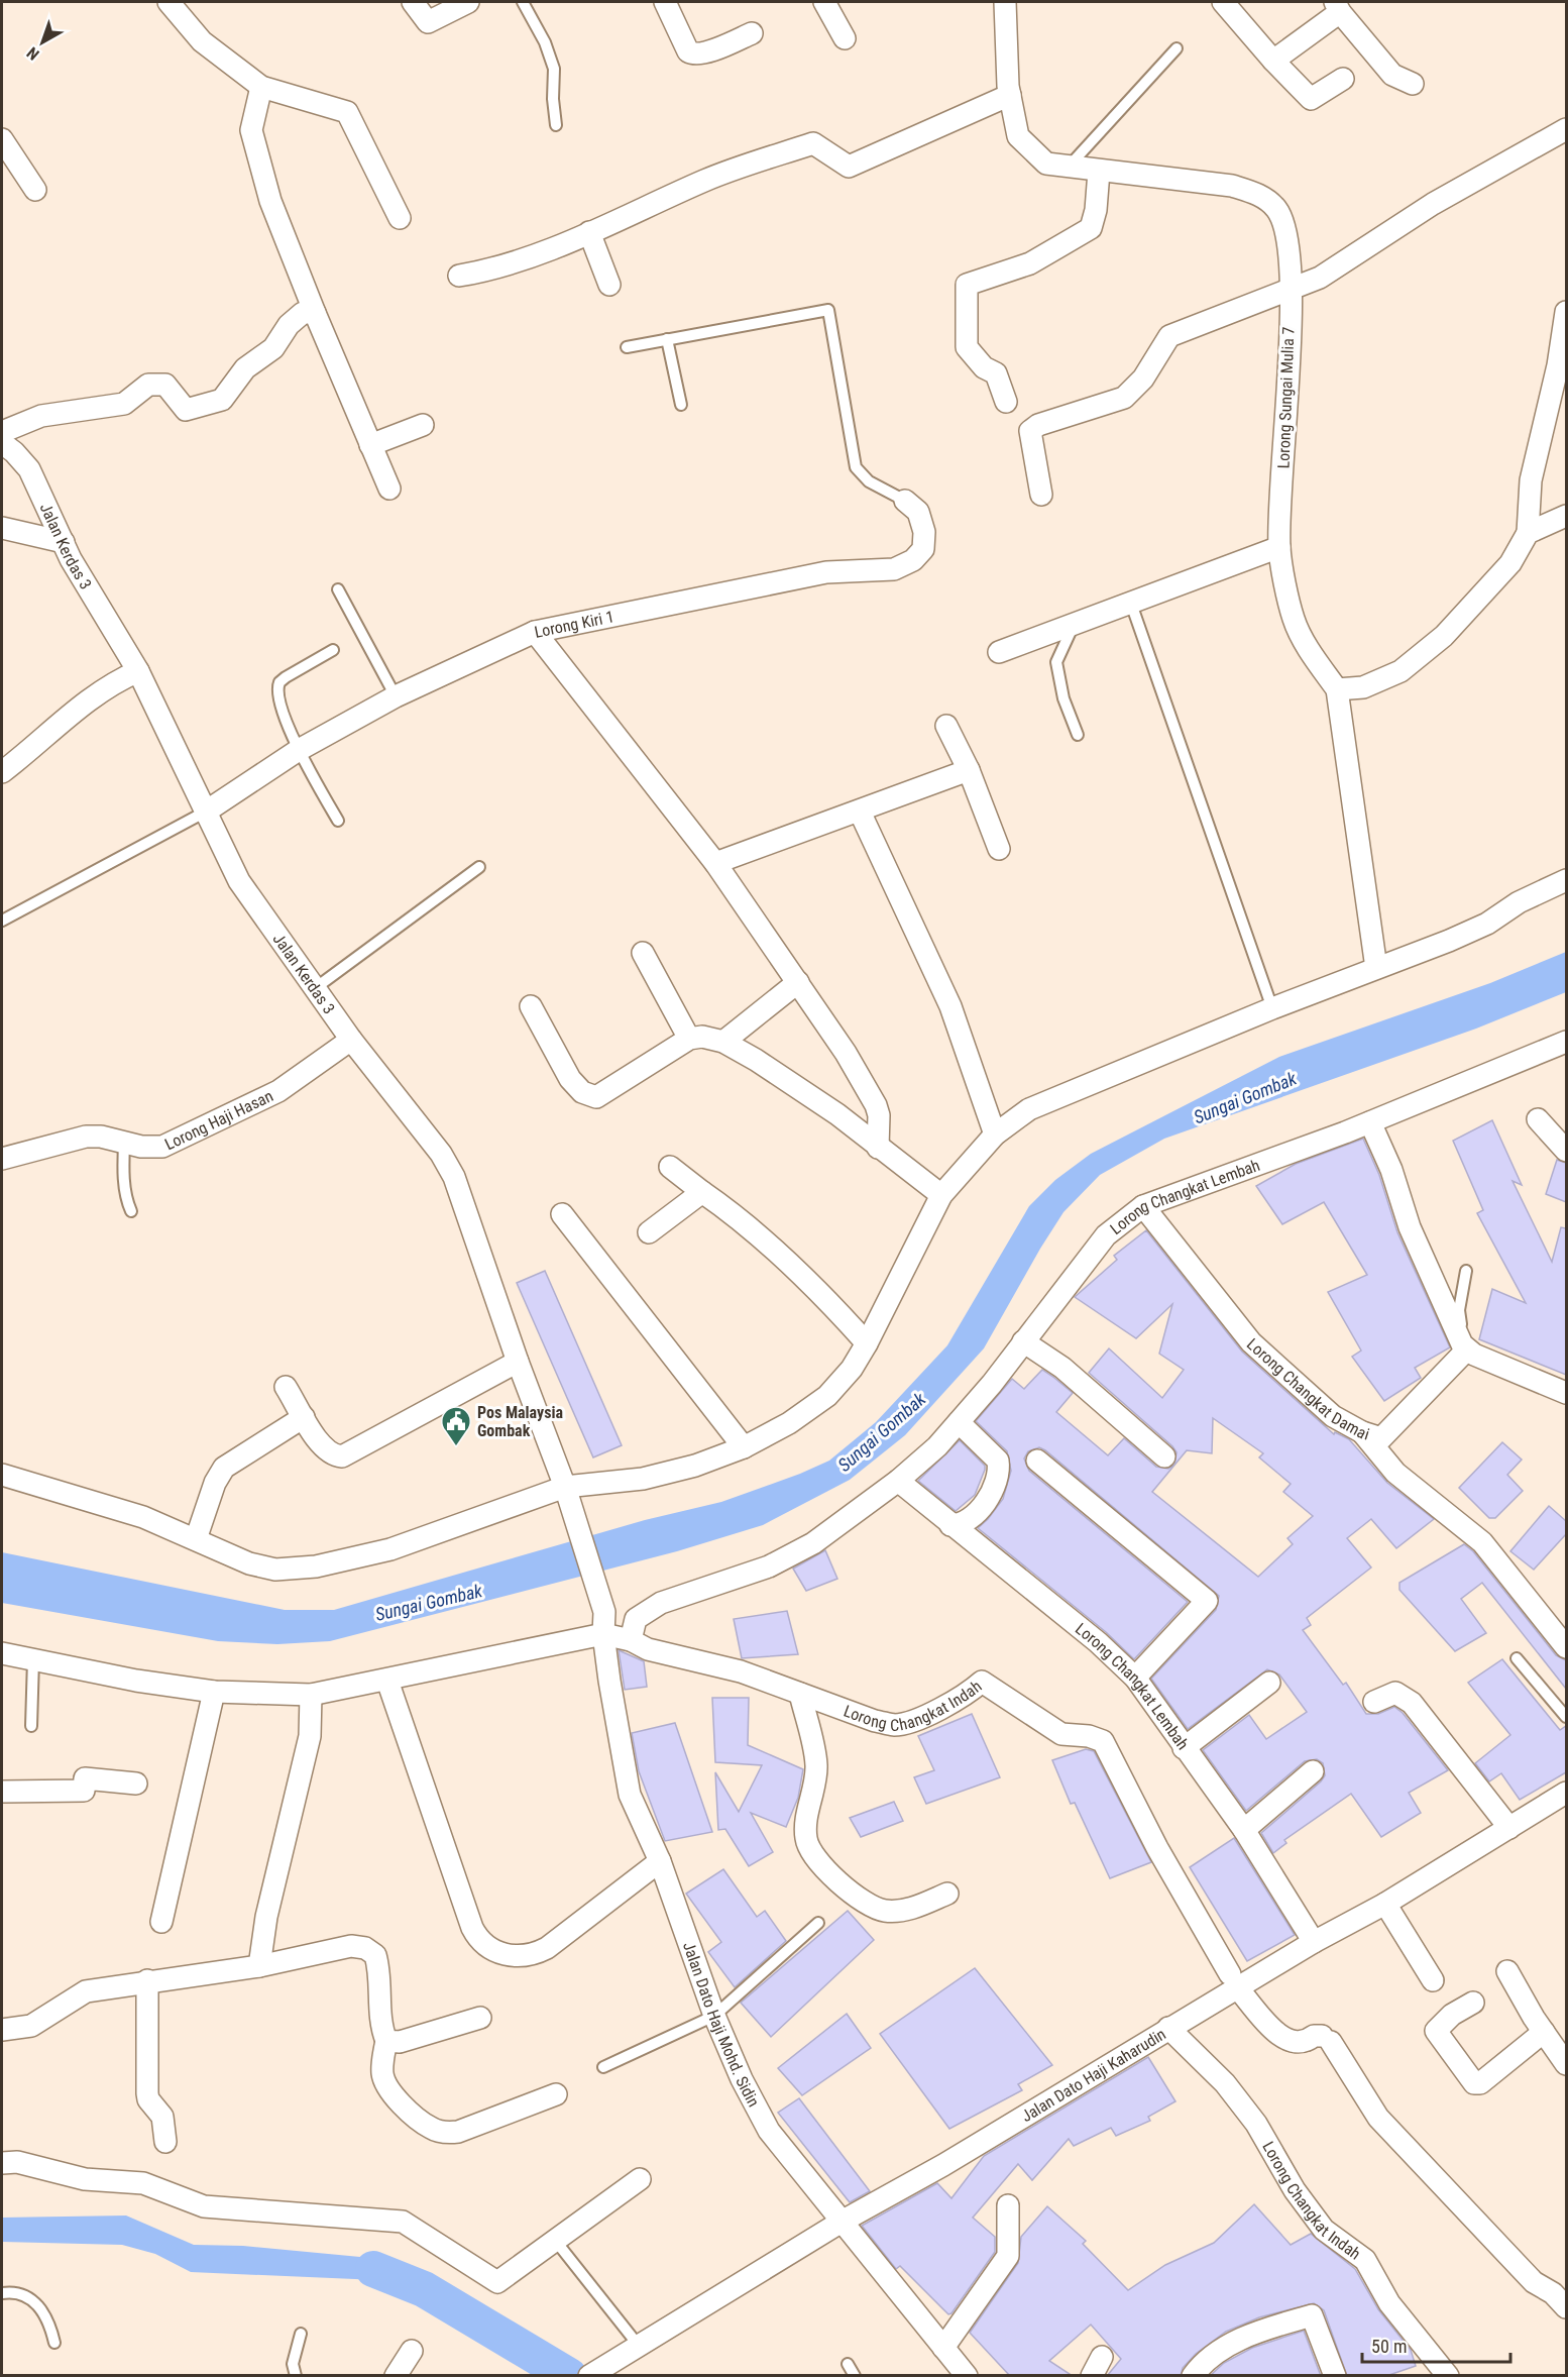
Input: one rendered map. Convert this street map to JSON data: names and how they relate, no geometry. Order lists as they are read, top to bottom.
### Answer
{
  "streets": {
    "street": [
      "Lorong Sungai Mulia 7",
      "Jalan Kerdas 3",
      "Lorong Kiri 1",
      "Lorong Haji Hasan",
      "Lorong Changkat Lembah",
      "Lorong Changkat Damai",
      "Lorong Changkat Indah",
      "Jalan Dato Haji Mohd. Sidin",
      "Jalan Dato Haji Kaharudin"
    ]
  },
  "crossings": [
    ["Jalan Kerdas 3", "Lorong Kiri 1"],
    ["Jalan Kerdas 3", "Lorong Haji Hasan"],
    ["Jalan Kerdas 3", "Jalan Dato Haji Mohd. Sidin"],
    ["Lorong Changkat Lembah", "Lorong Changkat Damai"],
    ["Lorong Changkat Lembah", "Lorong Changkat Indah"],
    ["Lorong Changkat Lembah", "Jalan Dato Haji Kaharudin"],
    ["Lorong Changkat Indah", "Jalan Dato Haji Mohd. Sidin"],
    ["Lorong Changkat Indah", "Jalan Dato Haji Kaharudin"],
    ["Jalan Dato Haji Mohd. Sidin", "Jalan Dato Haji Kaharudin"]
  ],
  "water": ["Sungai Gombak"],
  "places": {
    "public building": ["Pos Malaysia Gombak"]
  },
  "scale_bar": "50 m",
  "north": "bottom left"
}
